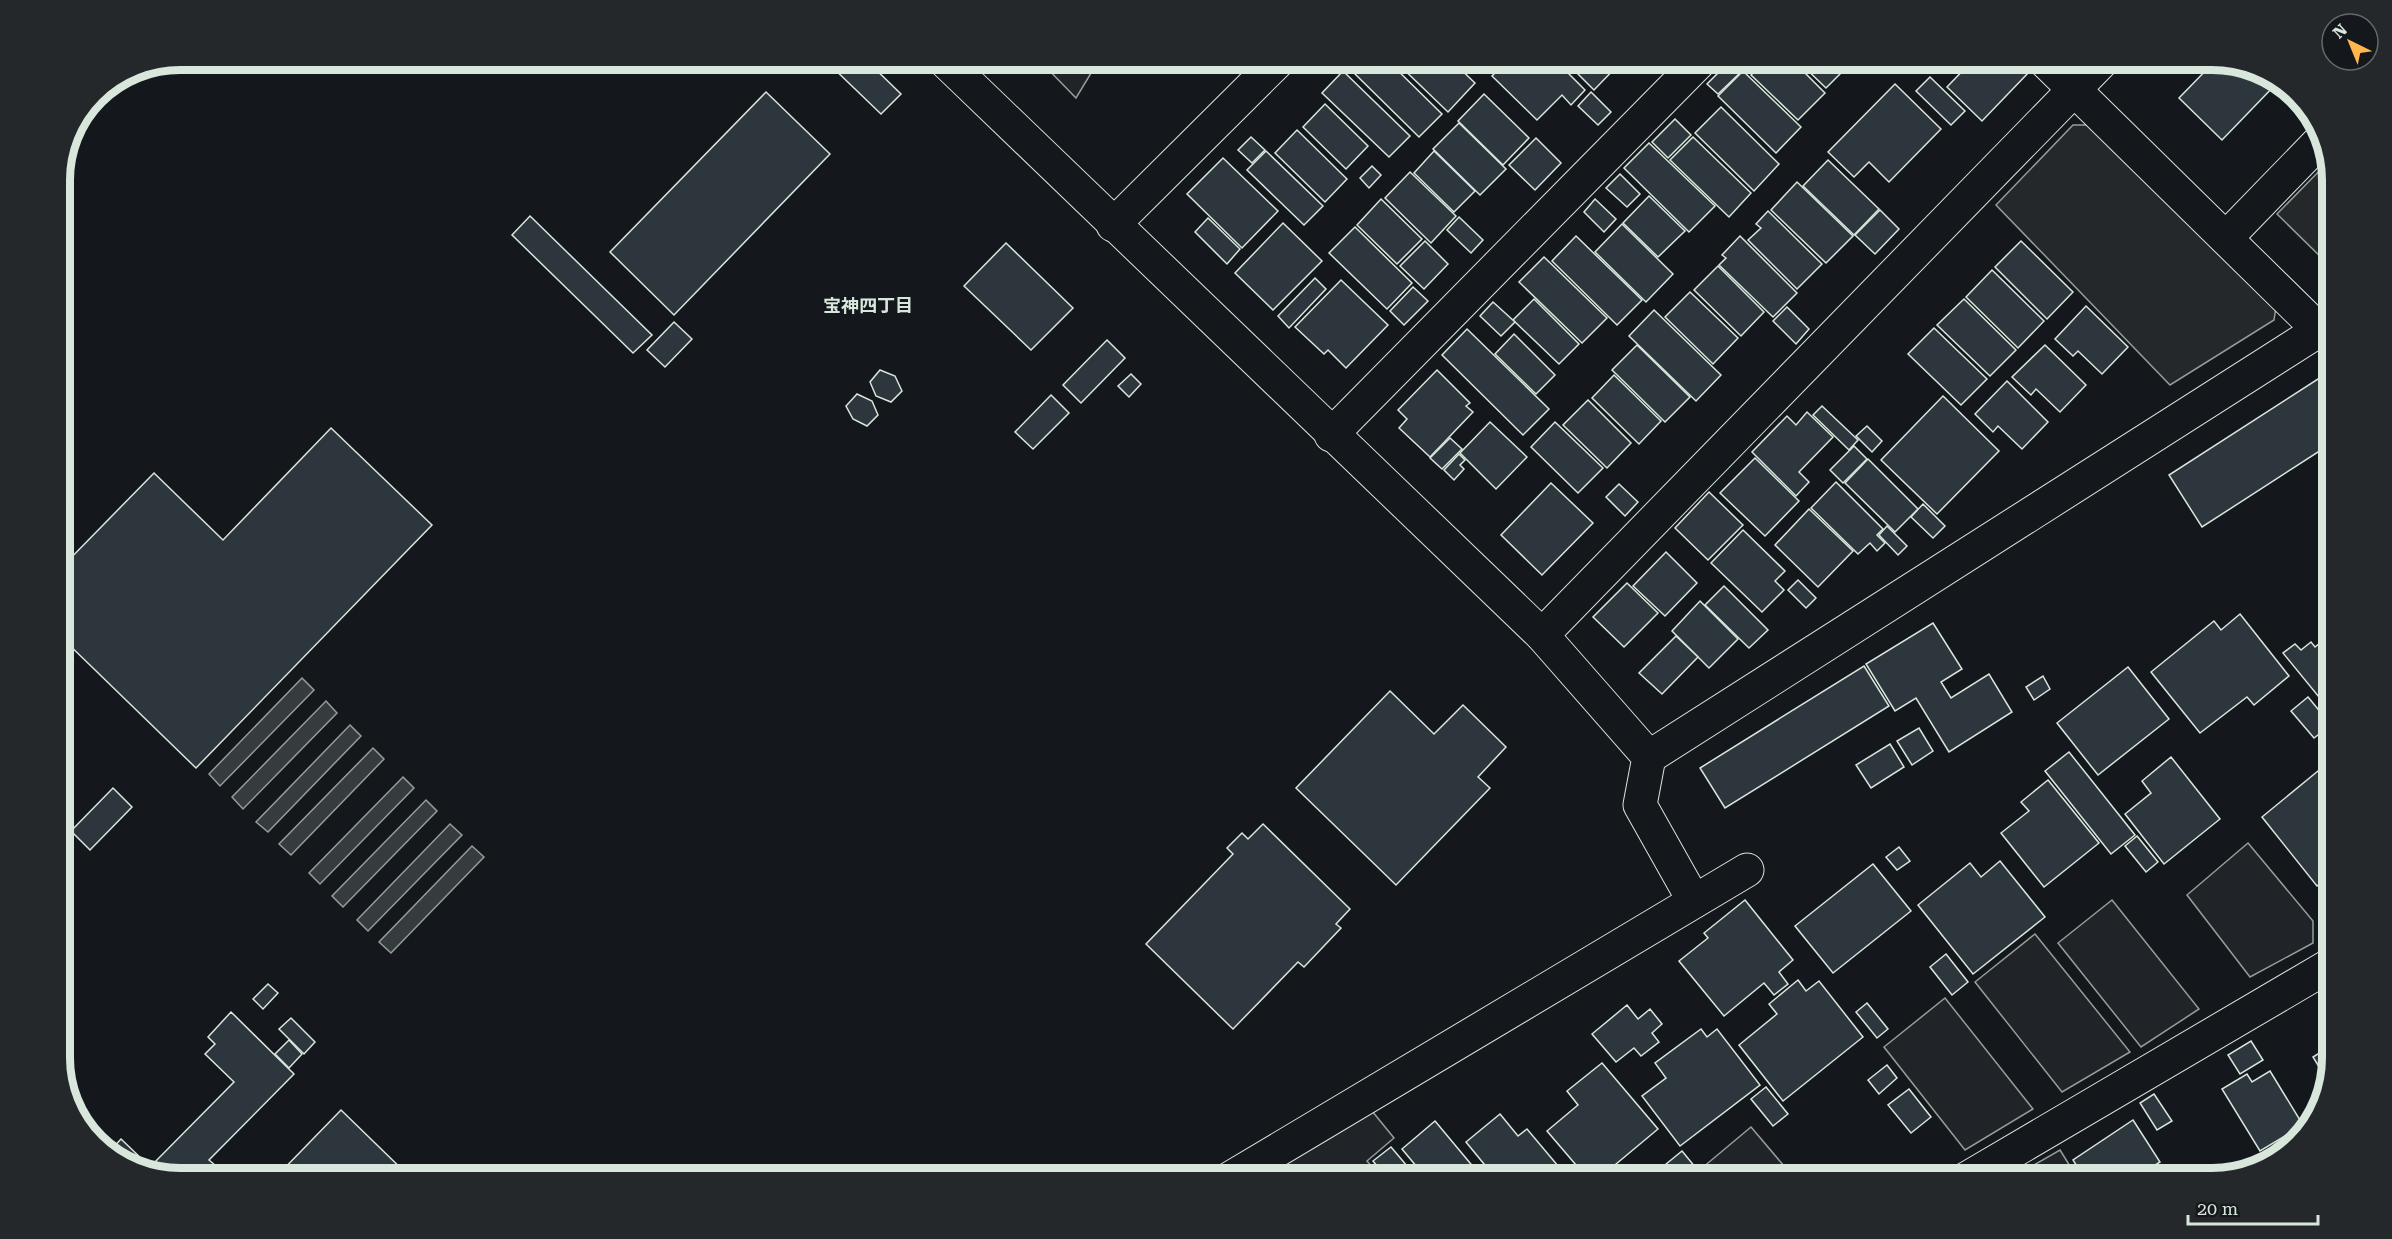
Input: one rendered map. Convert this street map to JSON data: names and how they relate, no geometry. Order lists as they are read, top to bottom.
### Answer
{
  "districts": ["宝神四丁目"],
  "scale_bar": "20 m",
  "north": "top left"
}
